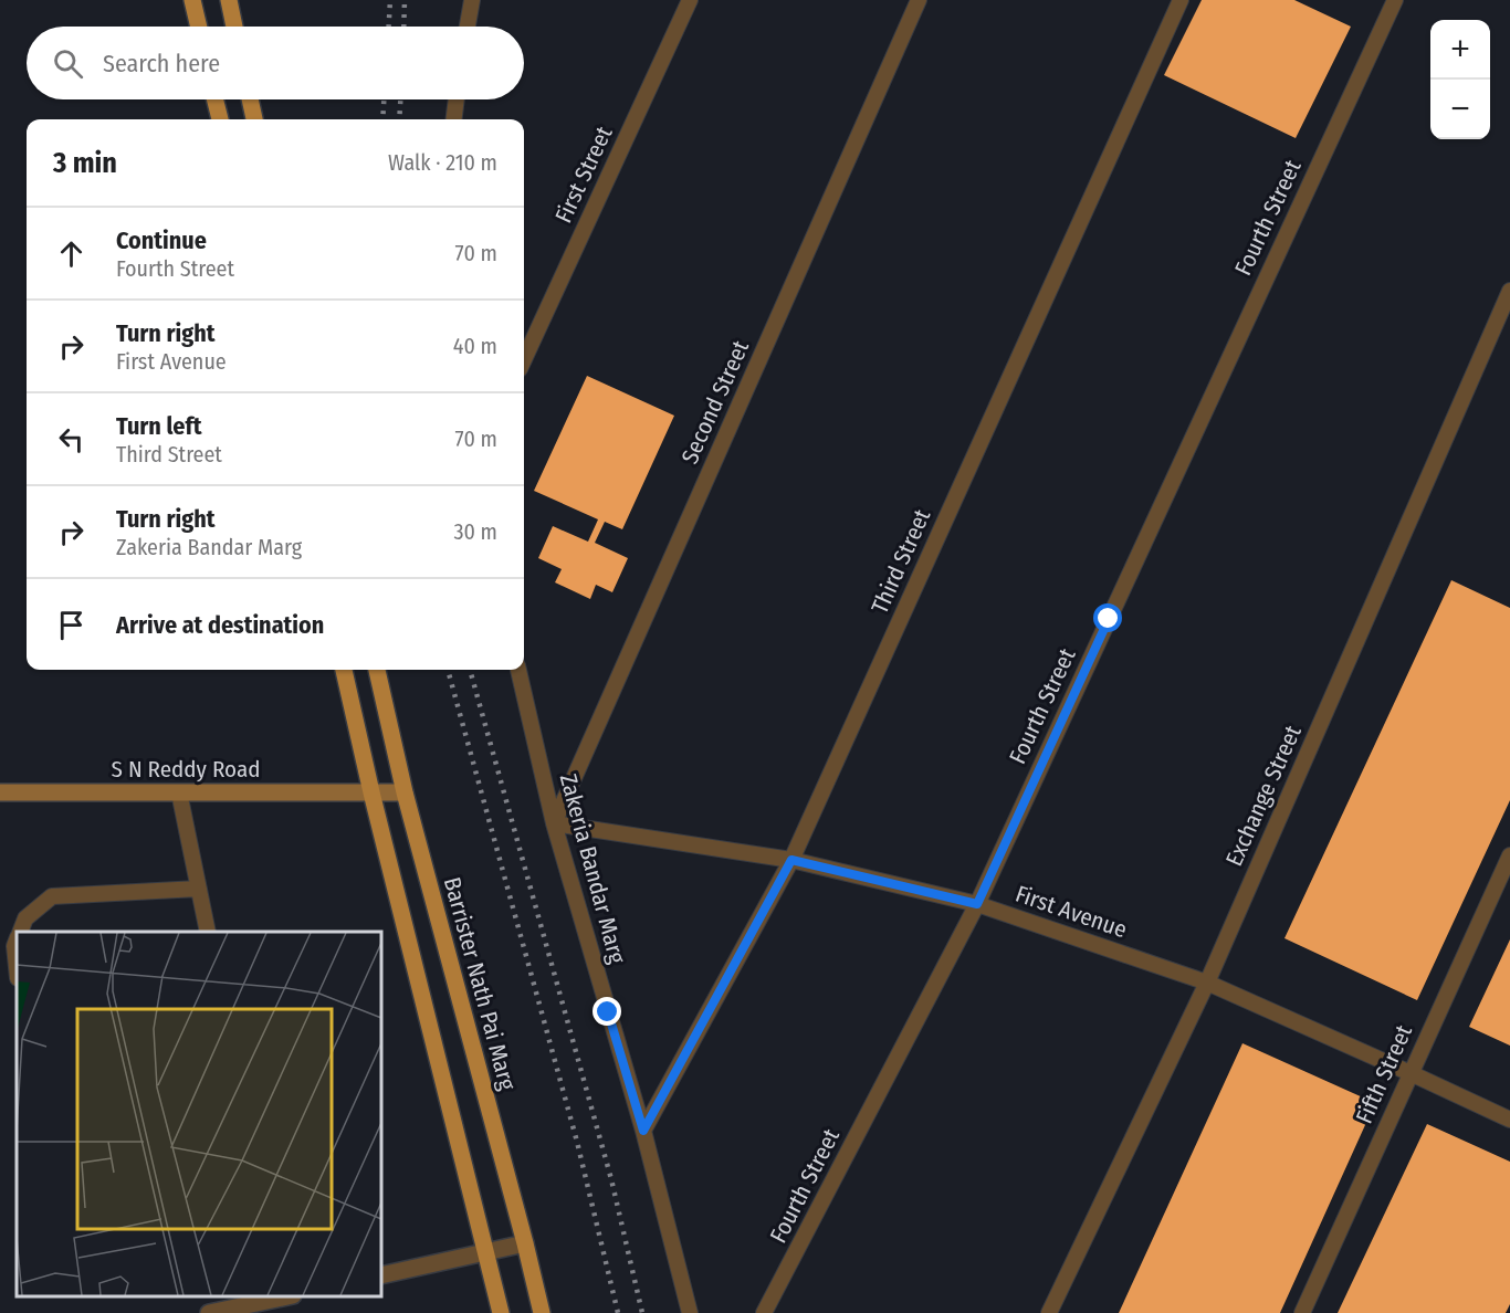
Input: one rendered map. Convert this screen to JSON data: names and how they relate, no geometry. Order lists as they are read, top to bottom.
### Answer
{
  "streets": {
    "main road": ["Barrister Nath Pai Marg"],
    "street": ["S N Reddy Road"],
    "lane": [
      "First Street",
      "Fourth Street",
      "Second Street",
      "Third Street",
      "Exchange Street",
      "Zakeria Bandar Marg",
      "First Avenue",
      "Fifth Street"
    ]
  },
  "crossings": [
    ["Fourth Street", "First Avenue"],
    ["Second Street", "Zakeria Bandar Marg"],
    ["Second Street", "First Avenue"],
    ["Third Street", "Zakeria Bandar Marg"],
    ["Third Street", "First Avenue"],
    ["S N Reddy Road", "Barrister Nath Pai Marg"],
    ["Exchange Street", "First Avenue"],
    ["Zakeria Bandar Marg", "First Avenue"],
    ["First Avenue", "Fifth Street"]
  ],
  "page": {
    "map_buttons": ["+", "−"],
    "search": "Search here",
    "heading": ["3 min", "Walk · 210 m"],
    "list": [
      ["Continue", "Fourth Street", "70 m"],
      ["Turn right", "First Avenue", "40 m"],
      ["Turn left", "Third Street", "70 m"],
      ["Turn right", "Zakeria Bandar Marg", "30 m"],
      "Arrive at destination"
    ]
  }
}
